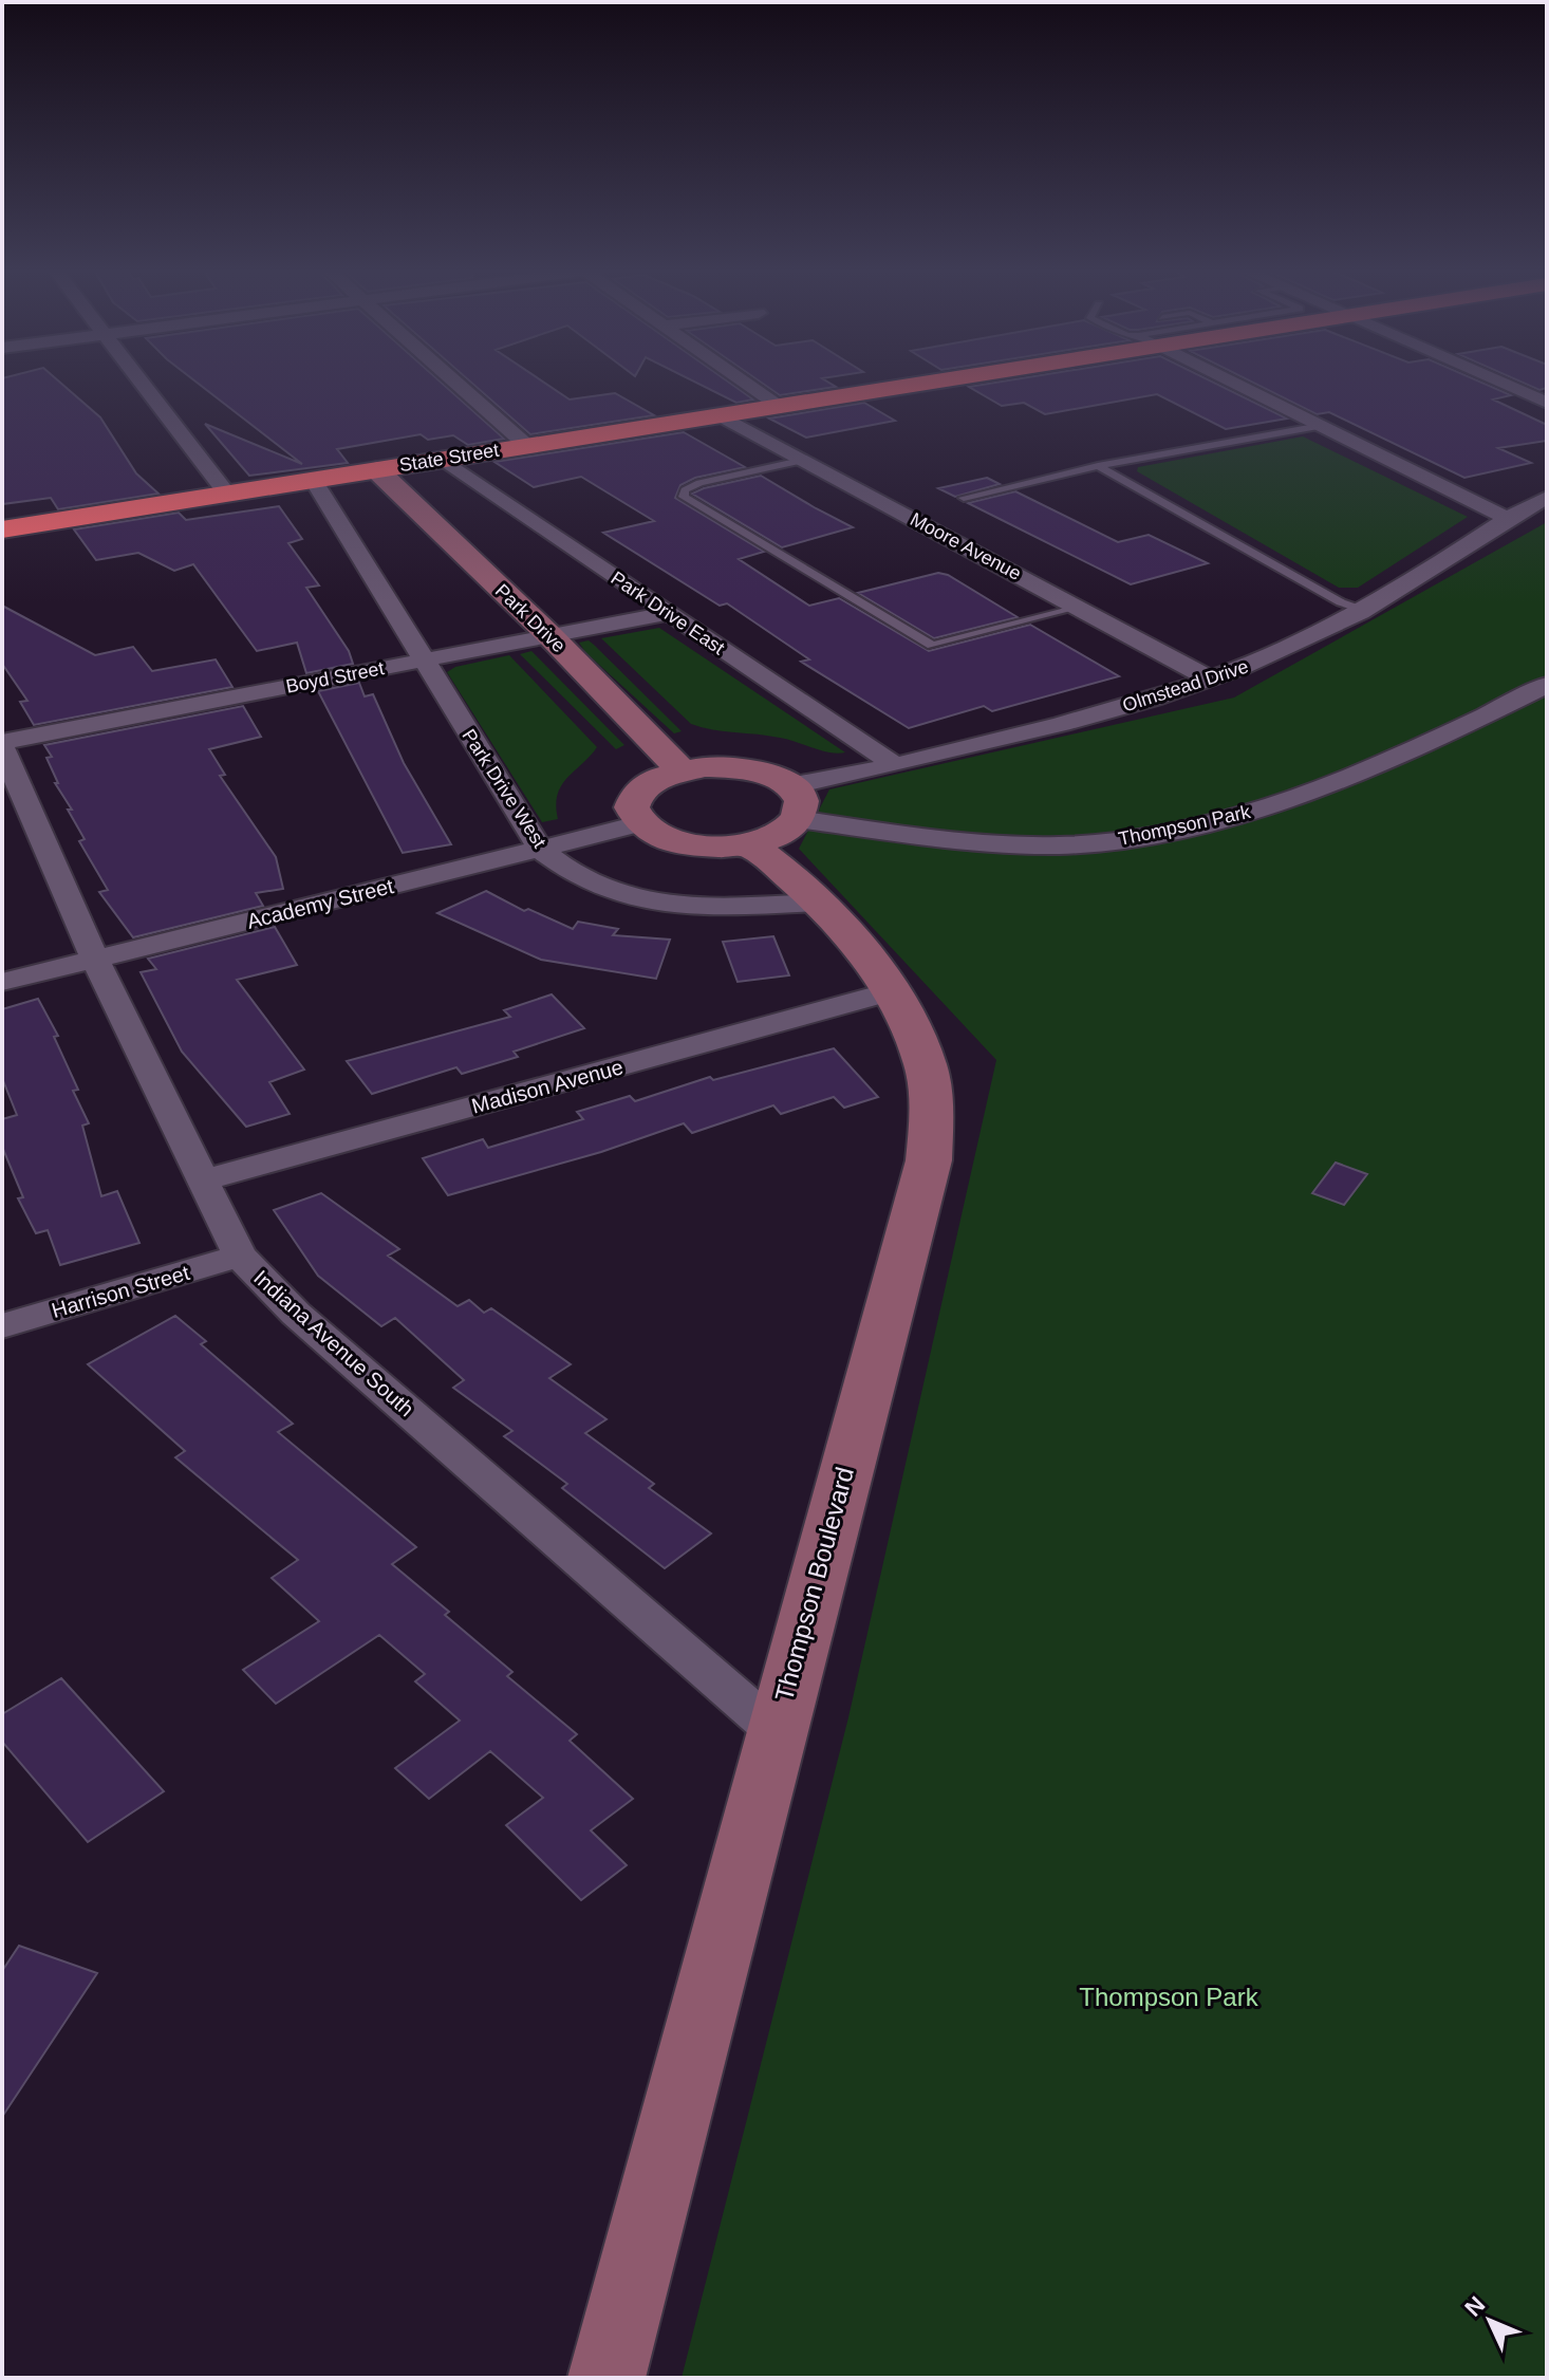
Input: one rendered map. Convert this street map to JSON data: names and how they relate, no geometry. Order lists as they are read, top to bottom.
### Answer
{
  "streets": {
    "highway": ["State Street"],
    "street": [
      "Moore Avenue",
      "Park Drive East",
      "Park Drive",
      "Boyd Street",
      "Olmstead Drive",
      "Park Drive West",
      "Thompson Park",
      "Academy Street",
      "Madison Avenue",
      "Harrison Street",
      "Indiana Avenue South",
      "Thompson Boulevard"
    ]
  },
  "crossings": [
    ["State Street", "Moore Avenue"],
    ["State Street", "Park Drive East"],
    ["State Street", "Park Drive"],
    ["State Street", "Park Drive West"],
    ["Moore Avenue", "Olmstead Drive"],
    ["Park Drive East", "Boyd Street"],
    ["Park Drive East", "Olmstead Drive"],
    ["Park Drive", "Boyd Street"],
    ["Park Drive", "Thompson Boulevard"],
    ["Boyd Street", "Park Drive West"],
    ["Boyd Street", "Indiana Avenue South"],
    ["Olmstead Drive", "Thompson Park"],
    ["Olmstead Drive", "Thompson Boulevard"],
    ["Park Drive West", "Academy Street"],
    ["Park Drive West", "Thompson Boulevard"],
    ["Thompson Park", "Thompson Boulevard"],
    ["Academy Street", "Indiana Avenue South"],
    ["Academy Street", "Thompson Boulevard"],
    ["Madison Avenue", "Indiana Avenue South"],
    ["Madison Avenue", "Thompson Boulevard"],
    ["Harrison Street", "Indiana Avenue South"],
    ["Indiana Avenue South", "Thompson Boulevard"]
  ],
  "parks": ["Thompson Park"],
  "north": "top left"
}
